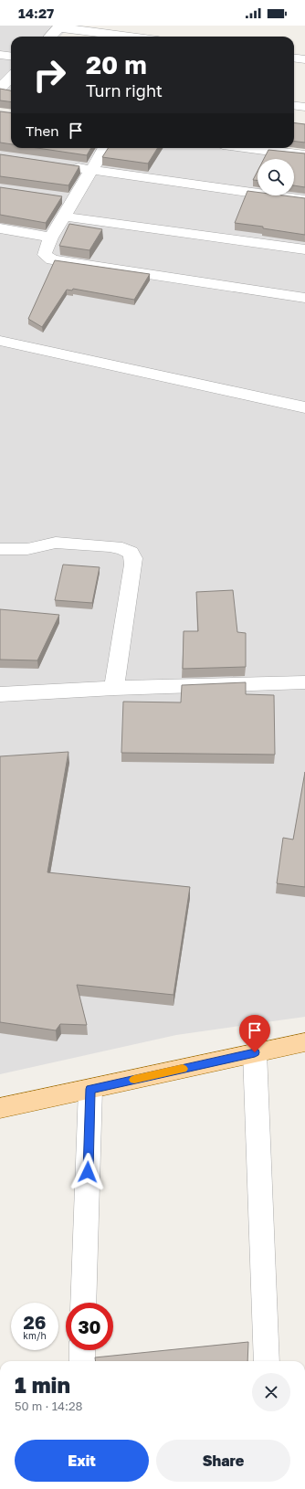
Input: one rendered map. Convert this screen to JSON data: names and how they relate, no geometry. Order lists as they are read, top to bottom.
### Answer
{
  "page": {
    "status": "14:27",
    "turn": ["20 m", "Turn right"],
    "then": "Then",
    "speed": "26 km/h",
    "limit": "30",
    "heading": ["1 min", "50 m · 14:28"],
    "buttons": ["Exit", "Share"]
  }
}
